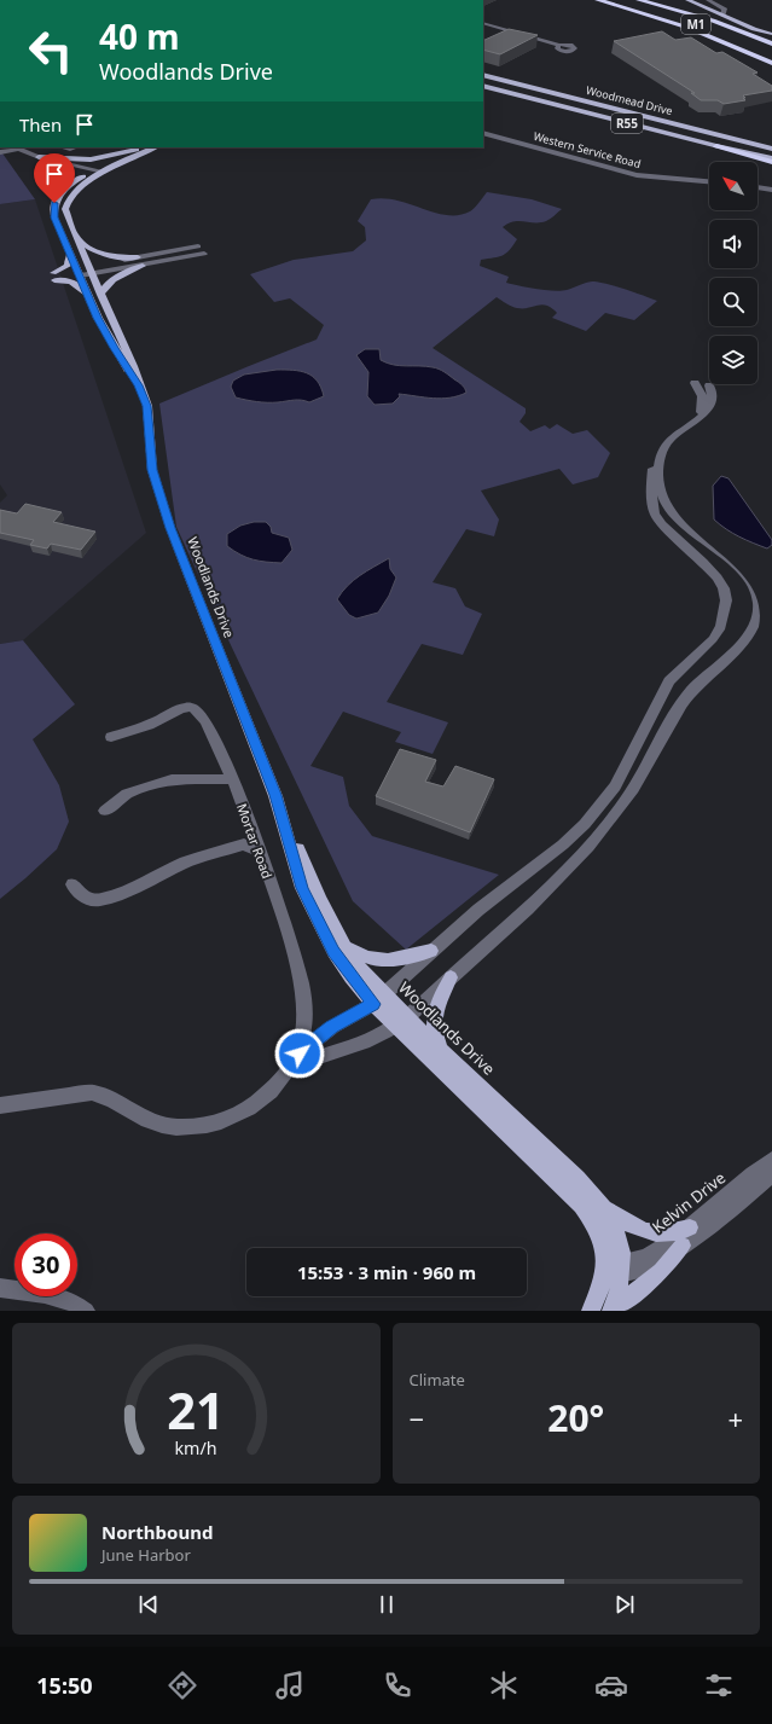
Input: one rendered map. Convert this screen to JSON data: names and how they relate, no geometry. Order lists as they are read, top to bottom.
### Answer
{
  "streets": {
    "highway": ["M1"],
    "main road": ["Woodmead Drive", "R55", "Woodlands Drive"],
    "street": ["Western Service Road", "Mortar Road", "Kelvin Drive"]
  },
  "crossings": [
    ["Woodlands Drive", "Kelvin Drive"]
  ],
  "north": "top left",
  "page": {
    "turn": ["40 m", "Woodlands Drive"],
    "then": "Then",
    "limit": "30",
    "trip": "15:53 · 3 min · 960 m",
    "tile": "Climate",
    "heat": ["−", "20°", "+"],
    "song": ["Northbound", "June Harbor"],
    "tabs": "15:50",
    "gauge": ["21", "km/h"]
  }
}
